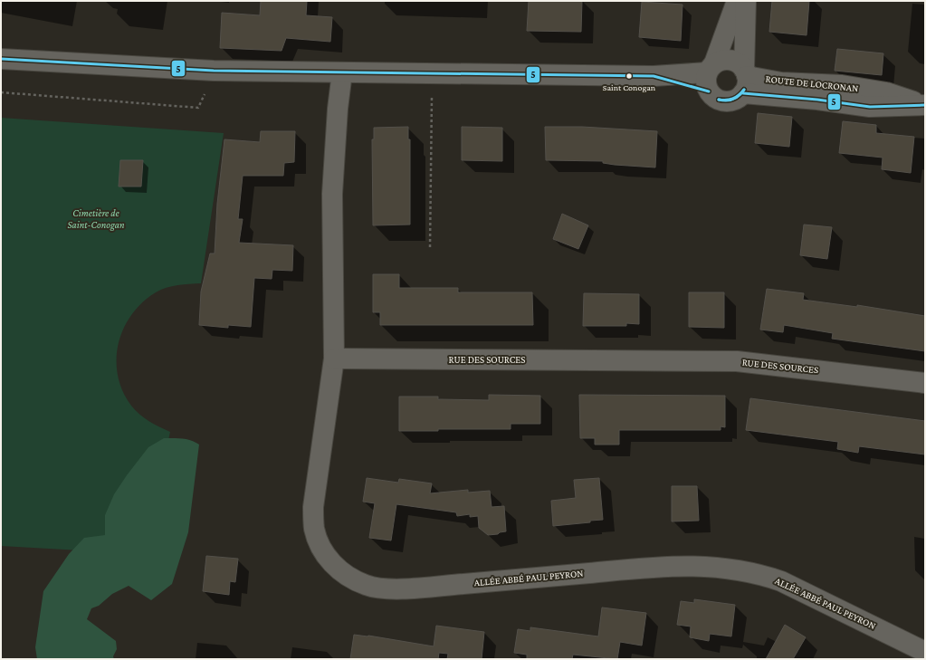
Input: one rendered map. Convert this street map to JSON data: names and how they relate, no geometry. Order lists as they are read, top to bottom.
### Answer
{
  "streets": {
    "street": ["ROUTE DE LOCRONAN", "RUE DES SOURCES", "ALLÉE ABBÉ PAUL PEYRON"]
  },
  "crossings": [
    ["RUE DES SOURCES", "ALLÉE ABBÉ PAUL PEYRON"]
  ],
  "parks": ["Cimetière de Saint-Conogan"],
  "places": ["Saint Conogan"],
  "lines": ["transit line 5"]
}
